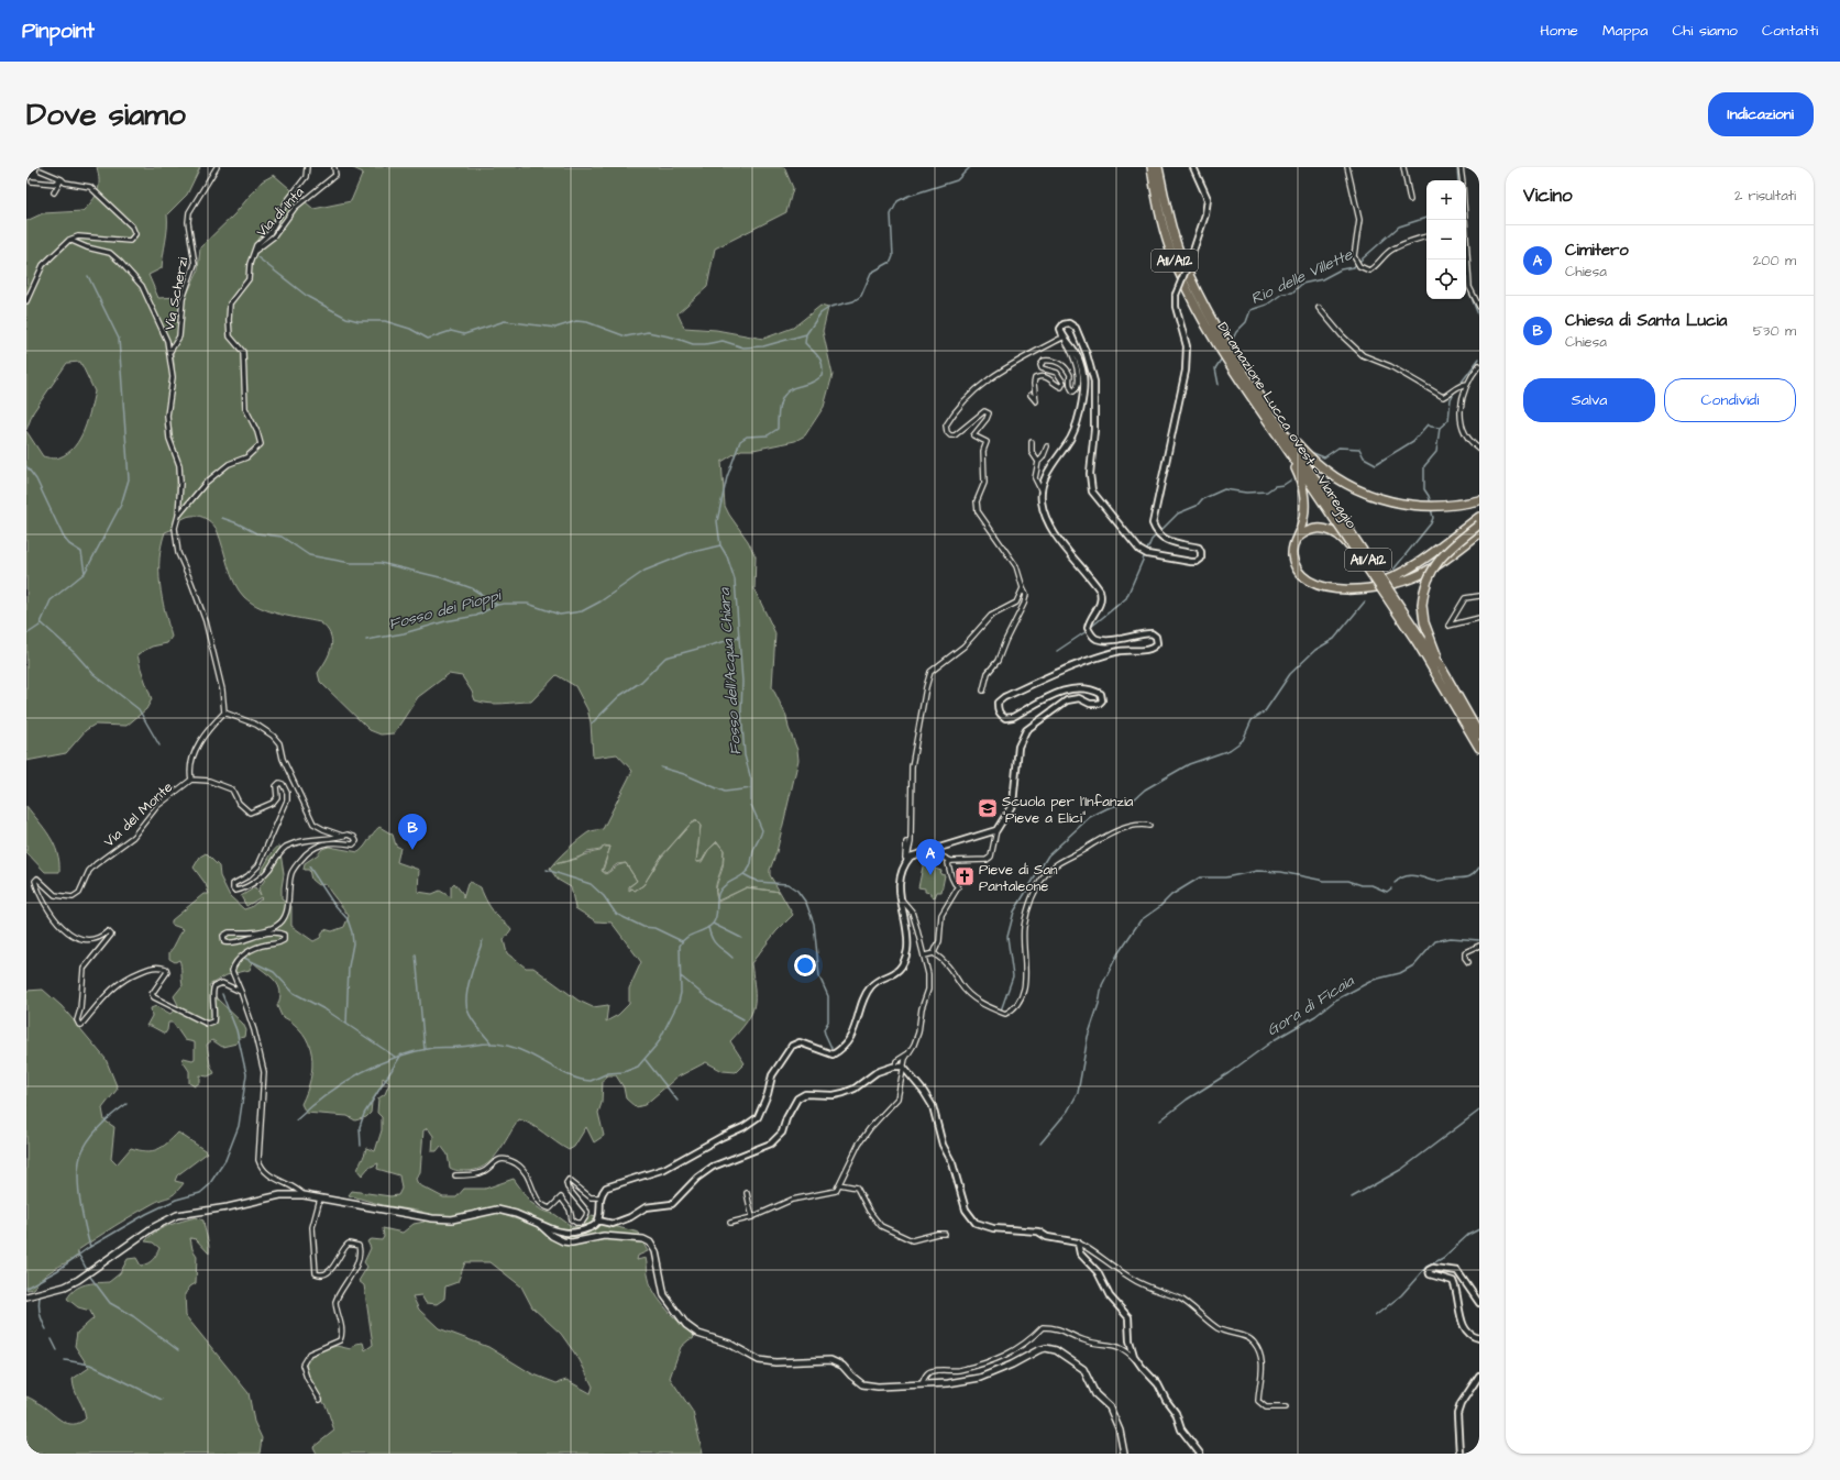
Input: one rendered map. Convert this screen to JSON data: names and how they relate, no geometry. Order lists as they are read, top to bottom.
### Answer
{
  "streets": {
    "highway": ["A11/A12", "Diramazione Lucca ovest - Viareggio"],
    "street": ["Via di Inta", "Via Scherzi", "Via del Monte"]
  },
  "water": [
    "Rio delle Villette",
    "Fosso dei Pioppi",
    "Fosso dell'Acqua Chiara",
    "Gora di Ficaia"
  ],
  "places": {
    "school or university": ["Scuola per l'Infanzia \"Pieve a Elici\""],
    "church": ["Pieve di San Pantaleone"]
  },
  "page": {
    "header": "Pinpoint",
    "nav": [
      "Home",
      "Mappa",
      "Chi siamo",
      "Contatti"
    ],
    "buttons": [
      "Indicazioni",
      ["Salva", "Condividi"]
    ],
    "title": "Dove siamo",
    "heading": ["Vicino", "2 risultati"],
    "map_buttons": ["+", "−"],
    "list": [
      {
        "mark": "A",
        "name": "Cimitero",
        "note": "Chiesa",
        "value": "200 m"
      },
      {
        "mark": "B",
        "name": "Chiesa di Santa Lucia",
        "note": "Chiesa",
        "value": "530 m"
      }
    ],
    "pins": ["B", "A"]
  }
}
